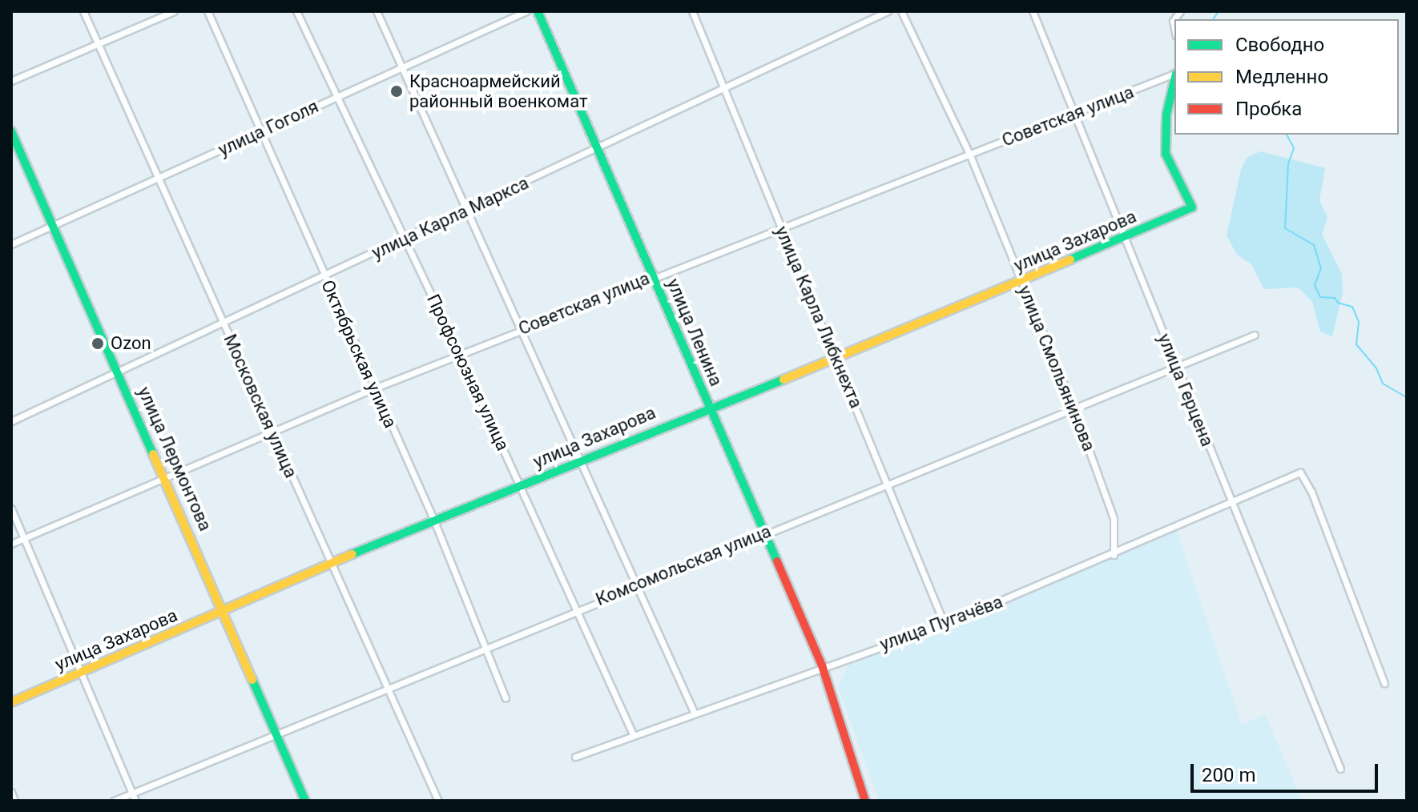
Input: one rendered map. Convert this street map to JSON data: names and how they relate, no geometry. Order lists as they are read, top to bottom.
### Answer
{
  "streets": {
    "street": [
      "Советская улица",
      "улица Гоголя",
      "улица Карла Маркса",
      "улица Захарова",
      "улица Карла Либкнехта",
      "улица Ленина",
      "Октябрьская улица",
      "улица Смольянинова",
      "Профсоюзная улица",
      "улица Герцена",
      "Московская улица",
      "улица Лермонтова",
      "Комсомольская улица",
      "улица Пугачёва"
    ]
  },
  "crossings": [
    ["Советская улица", "улица Карла Либкнехта"],
    ["Советская улица", "улица Ленина"],
    ["Советская улица", "Октябрьская улица"],
    ["Советская улица", "улица Смольянинова"],
    ["Советская улица", "Профсоюзная улица"],
    ["Советская улица", "улица Герцена"],
    ["Советская улица", "Московская улица"],
    ["Советская улица", "улица Лермонтова"],
    ["улица Гоголя", "Октябрьская улица"],
    ["улица Гоголя", "Профсоюзная улица"],
    ["улица Гоголя", "Московская улица"],
    ["улица Гоголя", "улица Лермонтова"],
    ["улица Карла Маркса", "улица Карла Либкнехта"],
    ["улица Карла Маркса", "улица Ленина"],
    ["улица Карла Маркса", "Октябрьская улица"],
    ["улица Карла Маркса", "Профсоюзная улица"],
    ["улица Карла Маркса", "Московская улица"],
    ["улица Карла Маркса", "улица Лермонтова"],
    ["улица Захарова", "улица Карла Либкнехта"],
    ["улица Захарова", "улица Ленина"],
    ["улица Захарова", "Октябрьская улица"],
    ["улица Захарова", "улица Смольянинова"],
    ["улица Захарова", "Профсоюзная улица"],
    ["улица Захарова", "улица Герцена"],
    ["улица Захарова", "Московская улица"],
    ["улица Захарова", "улица Лермонтова"],
    ["улица Карла Либкнехта", "Комсомольская улица"],
    ["улица Карла Либкнехта", "улица Пугачёва"],
    ["улица Ленина", "Комсомольская улица"],
    ["улица Ленина", "улица Пугачёва"],
    ["Октябрьская улица", "Комсомольская улица"],
    ["улица Смольянинова", "Комсомольская улица"],
    ["улица Смольянинова", "улица Пугачёва"],
    ["Профсоюзная улица", "Комсомольская улица"],
    ["Профсоюзная улица", "улица Пугачёва"],
    ["улица Герцена", "Комсомольская улица"],
    ["улица Герцена", "улица Пугачёва"],
    ["Московская улица", "Комсомольская улица"],
    ["улица Лермонтова", "Комсомольская улица"]
  ],
  "places": ["Красноармейский районный военкомат", "Ozon"],
  "legend": ["Свободно", "Медленно", "Пробка"],
  "scale_bar": "200 m"
}
